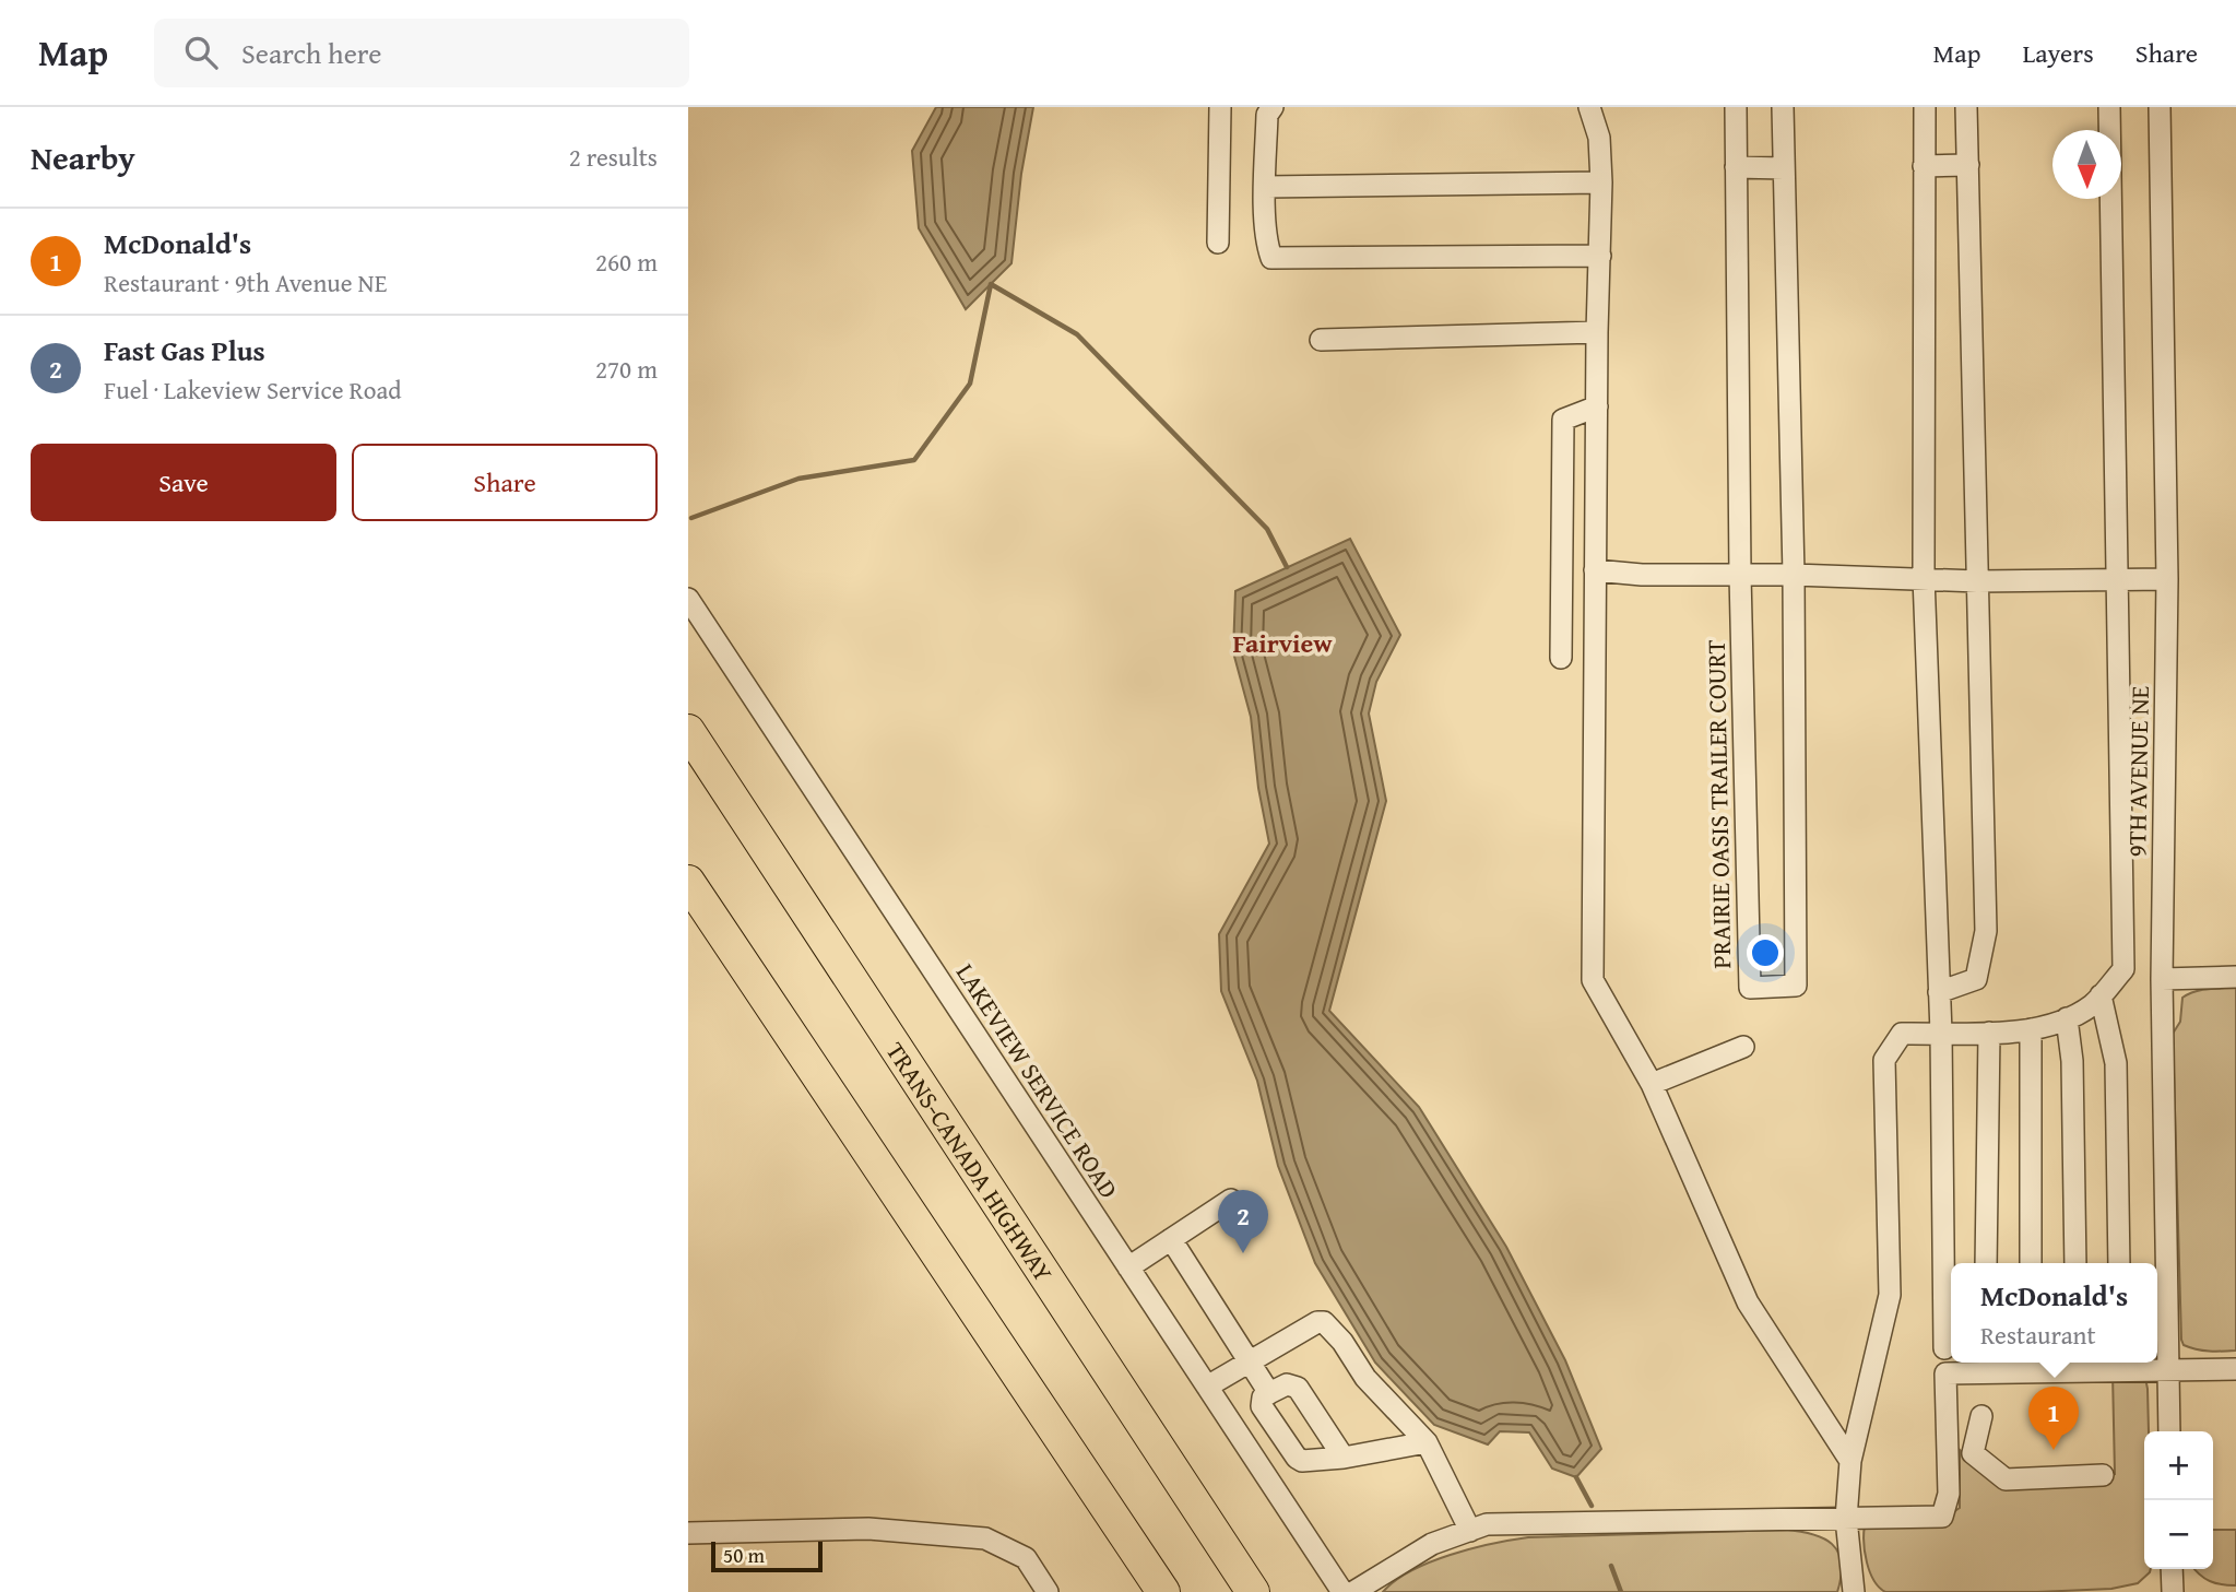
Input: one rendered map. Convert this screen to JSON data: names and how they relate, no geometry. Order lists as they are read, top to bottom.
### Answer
{
  "streets": {
    "highway": ["TRANS-CANADA HIGHWAY"],
    "street": ["9TH AVENUE NE", "PRAIRIE OASIS TRAILER COURT", "LAKEVIEW SERVICE ROAD"]
  },
  "districts": ["Fairview"],
  "scale_bar": "50 m",
  "north": "bottom",
  "page": {
    "header": "Map",
    "search": "Search here",
    "nav": ["Map", "Layers", "Share"],
    "heading": ["Nearby", "2 results"],
    "list": [
      {
        "mark": "1",
        "name": "McDonald's",
        "note": "Restaurant · 9th Avenue NE",
        "value": "260 m"
      },
      {
        "mark": "2",
        "name": "Fast Gas Plus",
        "note": "Fuel · Lakeview Service Road",
        "value": "270 m"
      }
    ],
    "buttons": ["Save", "Share"],
    "pins": ["2", "1"],
    "popup": ["McDonald's", "Restaurant"],
    "map_buttons": ["+", "−"],
    "scale": "50 m"
  }
}
